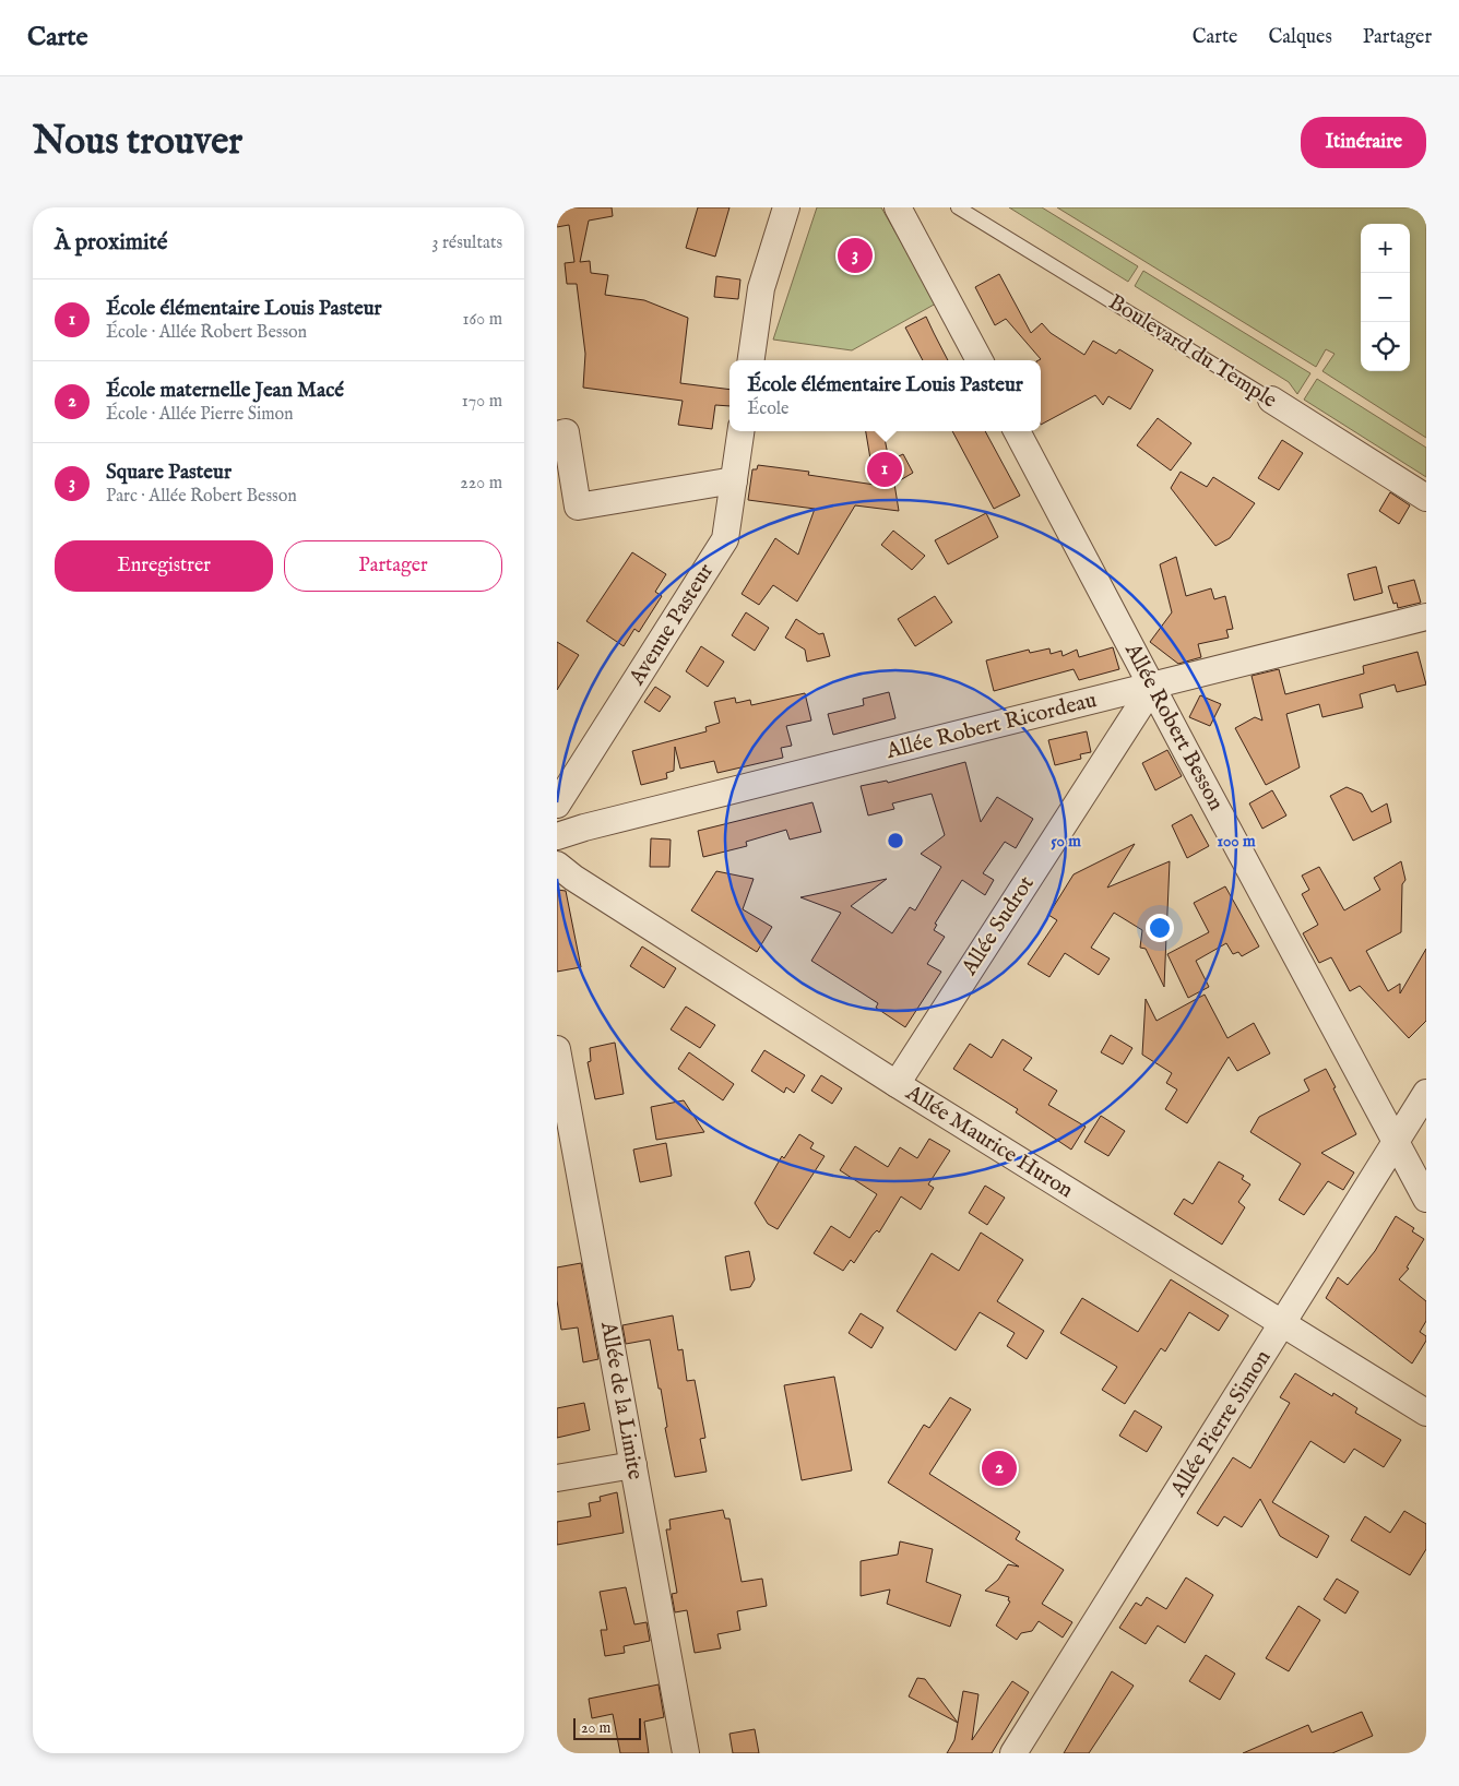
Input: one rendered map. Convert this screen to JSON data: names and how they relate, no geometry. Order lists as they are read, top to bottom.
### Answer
{
  "streets": {
    "street": [
      "Boulevard du Temple",
      "Avenue Pasteur",
      "Allée Robert Ricordeau",
      "Allée Robert Besson",
      "Allée Sudrot",
      "Allée Maurice Huron",
      "Allée de la Limite",
      "Allée Pierre Simon"
    ]
  },
  "crossings": [
    ["Allée Robert Ricordeau", "Allée Robert Besson"],
    ["Allée Robert Ricordeau", "Allée Sudrot"],
    ["Allée Robert Besson", "Allée Sudrot"],
    ["Allée Robert Besson", "Allée Pierre Simon"],
    ["Allée Sudrot", "Allée Maurice Huron"],
    ["Allée Maurice Huron", "Allée Pierre Simon"]
  ],
  "scale_bar": "20 m",
  "page": {
    "header": "Carte",
    "nav": ["Carte", "Calques", "Partager"],
    "buttons": [
      "Itinéraire",
      ["Enregistrer", "Partager"]
    ],
    "title": "Nous trouver",
    "heading": ["À proximité", "3 résultats"],
    "map_buttons": ["+", "−"],
    "pins": ["3", "1", "2"],
    "list": [
      {
        "mark": "1",
        "name": "École élémentaire Louis Pasteur",
        "note": "École · Allée Robert Besson",
        "value": "160 m"
      },
      {
        "mark": "2",
        "name": "École maternelle Jean Macé",
        "note": "École · Allée Pierre Simon",
        "value": "170 m"
      },
      {
        "mark": "3",
        "name": "Square Pasteur",
        "note": "Parc · Allée Robert Besson",
        "value": "220 m"
      }
    ],
    "popup": ["École élémentaire Louis Pasteur", "École"],
    "scale": "20 m"
  },
  "rings": ["50 m", "100 m"]
}
